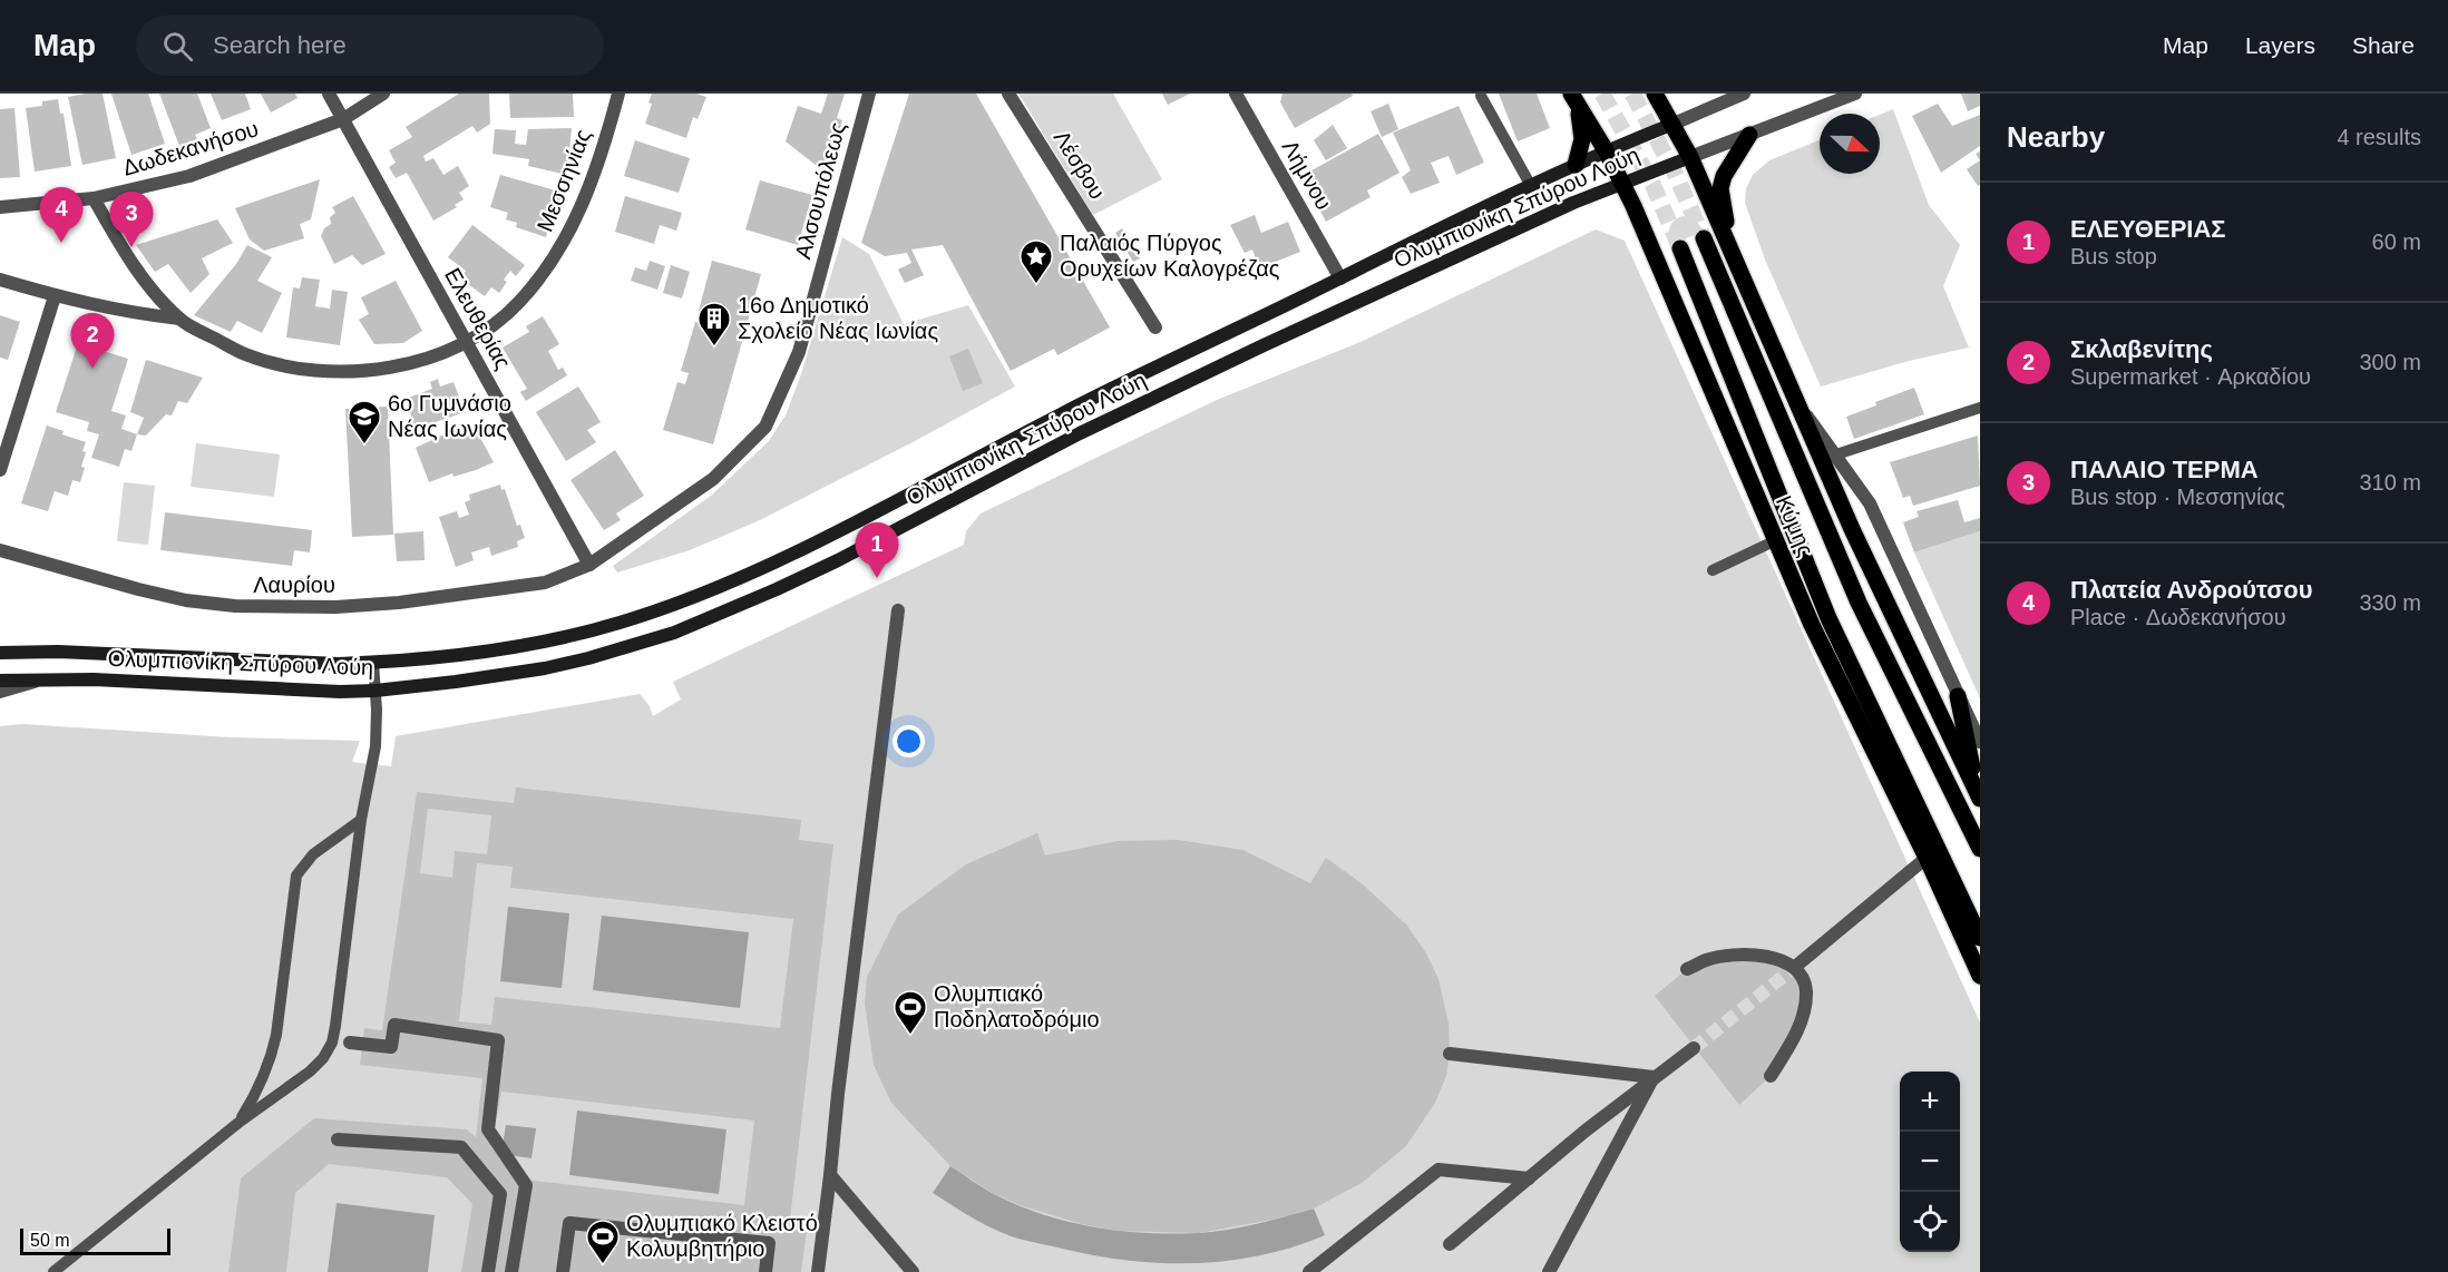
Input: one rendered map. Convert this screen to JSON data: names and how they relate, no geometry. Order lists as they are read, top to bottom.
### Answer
{
  "streets": {
    "main road": ["Ολυμπιονίκη Σπύρου Λούη", "Κύμης"],
    "street": [
      "Δωδεκανήσου",
      "Λέσβου",
      "Λήμνου",
      "Μεσσηνίας",
      "Αλσουπόλεως",
      "Ελευθερίας",
      "Λαυρίου"
    ]
  },
  "crossings": [
    ["Δωδεκανήσου", "Μεσσηνίας"],
    ["Δωδεκανήσου", "Ελευθερίας"],
    ["Λήμνου", "Ολυμπιονίκη Σπύρου Λούη"],
    ["Μεσσηνίας", "Ελευθερίας"],
    ["Αλσουπόλεως", "Ελευθερίας"],
    ["Αλσουπόλεως", "Λαυρίου"],
    ["Ολυμπιονίκη Σπύρου Λούη", "Κύμης"],
    ["Ελευθερίας", "Λαυρίου"]
  ],
  "places": {
    "place": ["Παλαιός Πύργος Ορυχείων Καλογρέζας"],
    "building": ["16ο Δημοτικό Σχολείο Νέας Ιωνίας"],
    "school or university": ["6ο Γυμνάσιο Νέας Ιωνίας"],
    "sports": ["Ολυμπιακό Ποδηλατοδρόμιο", "Ολυμπιακό Κλειστό Κολυμβητήριο"]
  },
  "scale_bar": "50 m",
  "north": "right",
  "page": {
    "header": "Map",
    "search": "Search here",
    "nav": ["Map", "Layers", "Share"],
    "heading": ["Nearby", "4 results"],
    "list": [
      {
        "mark": "1",
        "name": "ΕΛΕΥΘΕΡΙΑΣ",
        "note": "Bus stop",
        "value": "60 m"
      },
      {
        "mark": "2",
        "name": "Σκλαβενίτης",
        "note": "Supermarket · Αρκαδίου",
        "value": "300 m"
      },
      {
        "mark": "3",
        "name": "ΠΑΛΑΙΟ ΤΕΡΜΑ",
        "note": "Bus stop · Μεσσηνίας",
        "value": "310 m"
      },
      {
        "mark": "4",
        "name": "Πλατεία Ανδρούτσου",
        "note": "Place · Δωδεκανήσου",
        "value": "330 m"
      }
    ],
    "pins": [
      "4",
      "3",
      "2",
      "1"
    ],
    "map_buttons": ["+", "−"],
    "scale": "50 m"
  }
}
